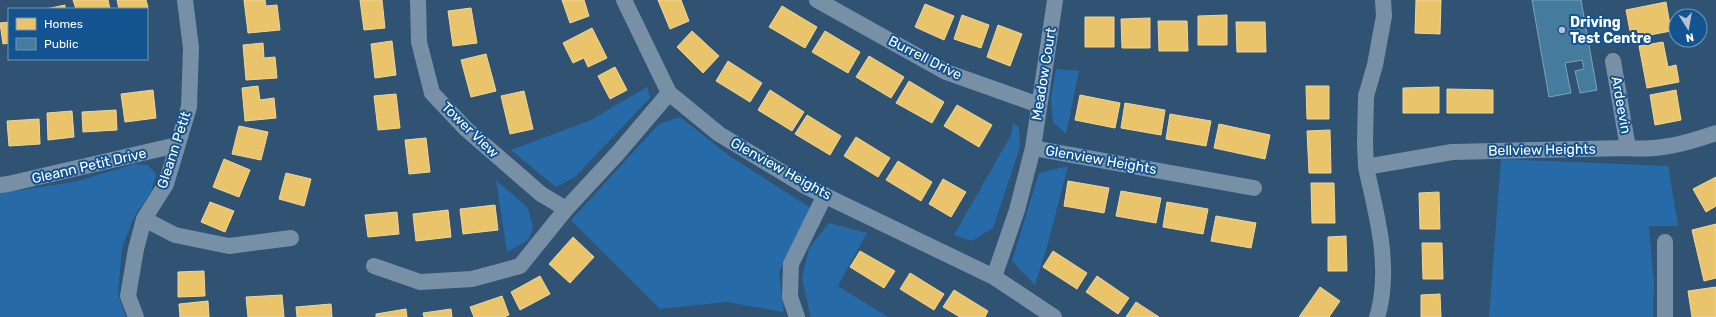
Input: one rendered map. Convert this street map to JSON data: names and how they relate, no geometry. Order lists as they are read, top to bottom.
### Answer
{
  "streets": {
    "street": [
      "Burrell Drive",
      "Meadow Court",
      "Ardeevin",
      "Tower View",
      "Gleann Petit",
      "Bellview Heights",
      "Glenview Heights",
      "Gleann Petit Drive"
    ]
  },
  "crossings": [
    ["Burrell Drive", "Meadow Court"],
    ["Meadow Court", "Glenview Heights"],
    ["Ardeevin", "Bellview Heights"],
    ["Gleann Petit", "Gleann Petit Drive"]
  ],
  "places": ["Driving Test Centre"],
  "legend": ["Homes", "Public"],
  "north": "bottom"
}
